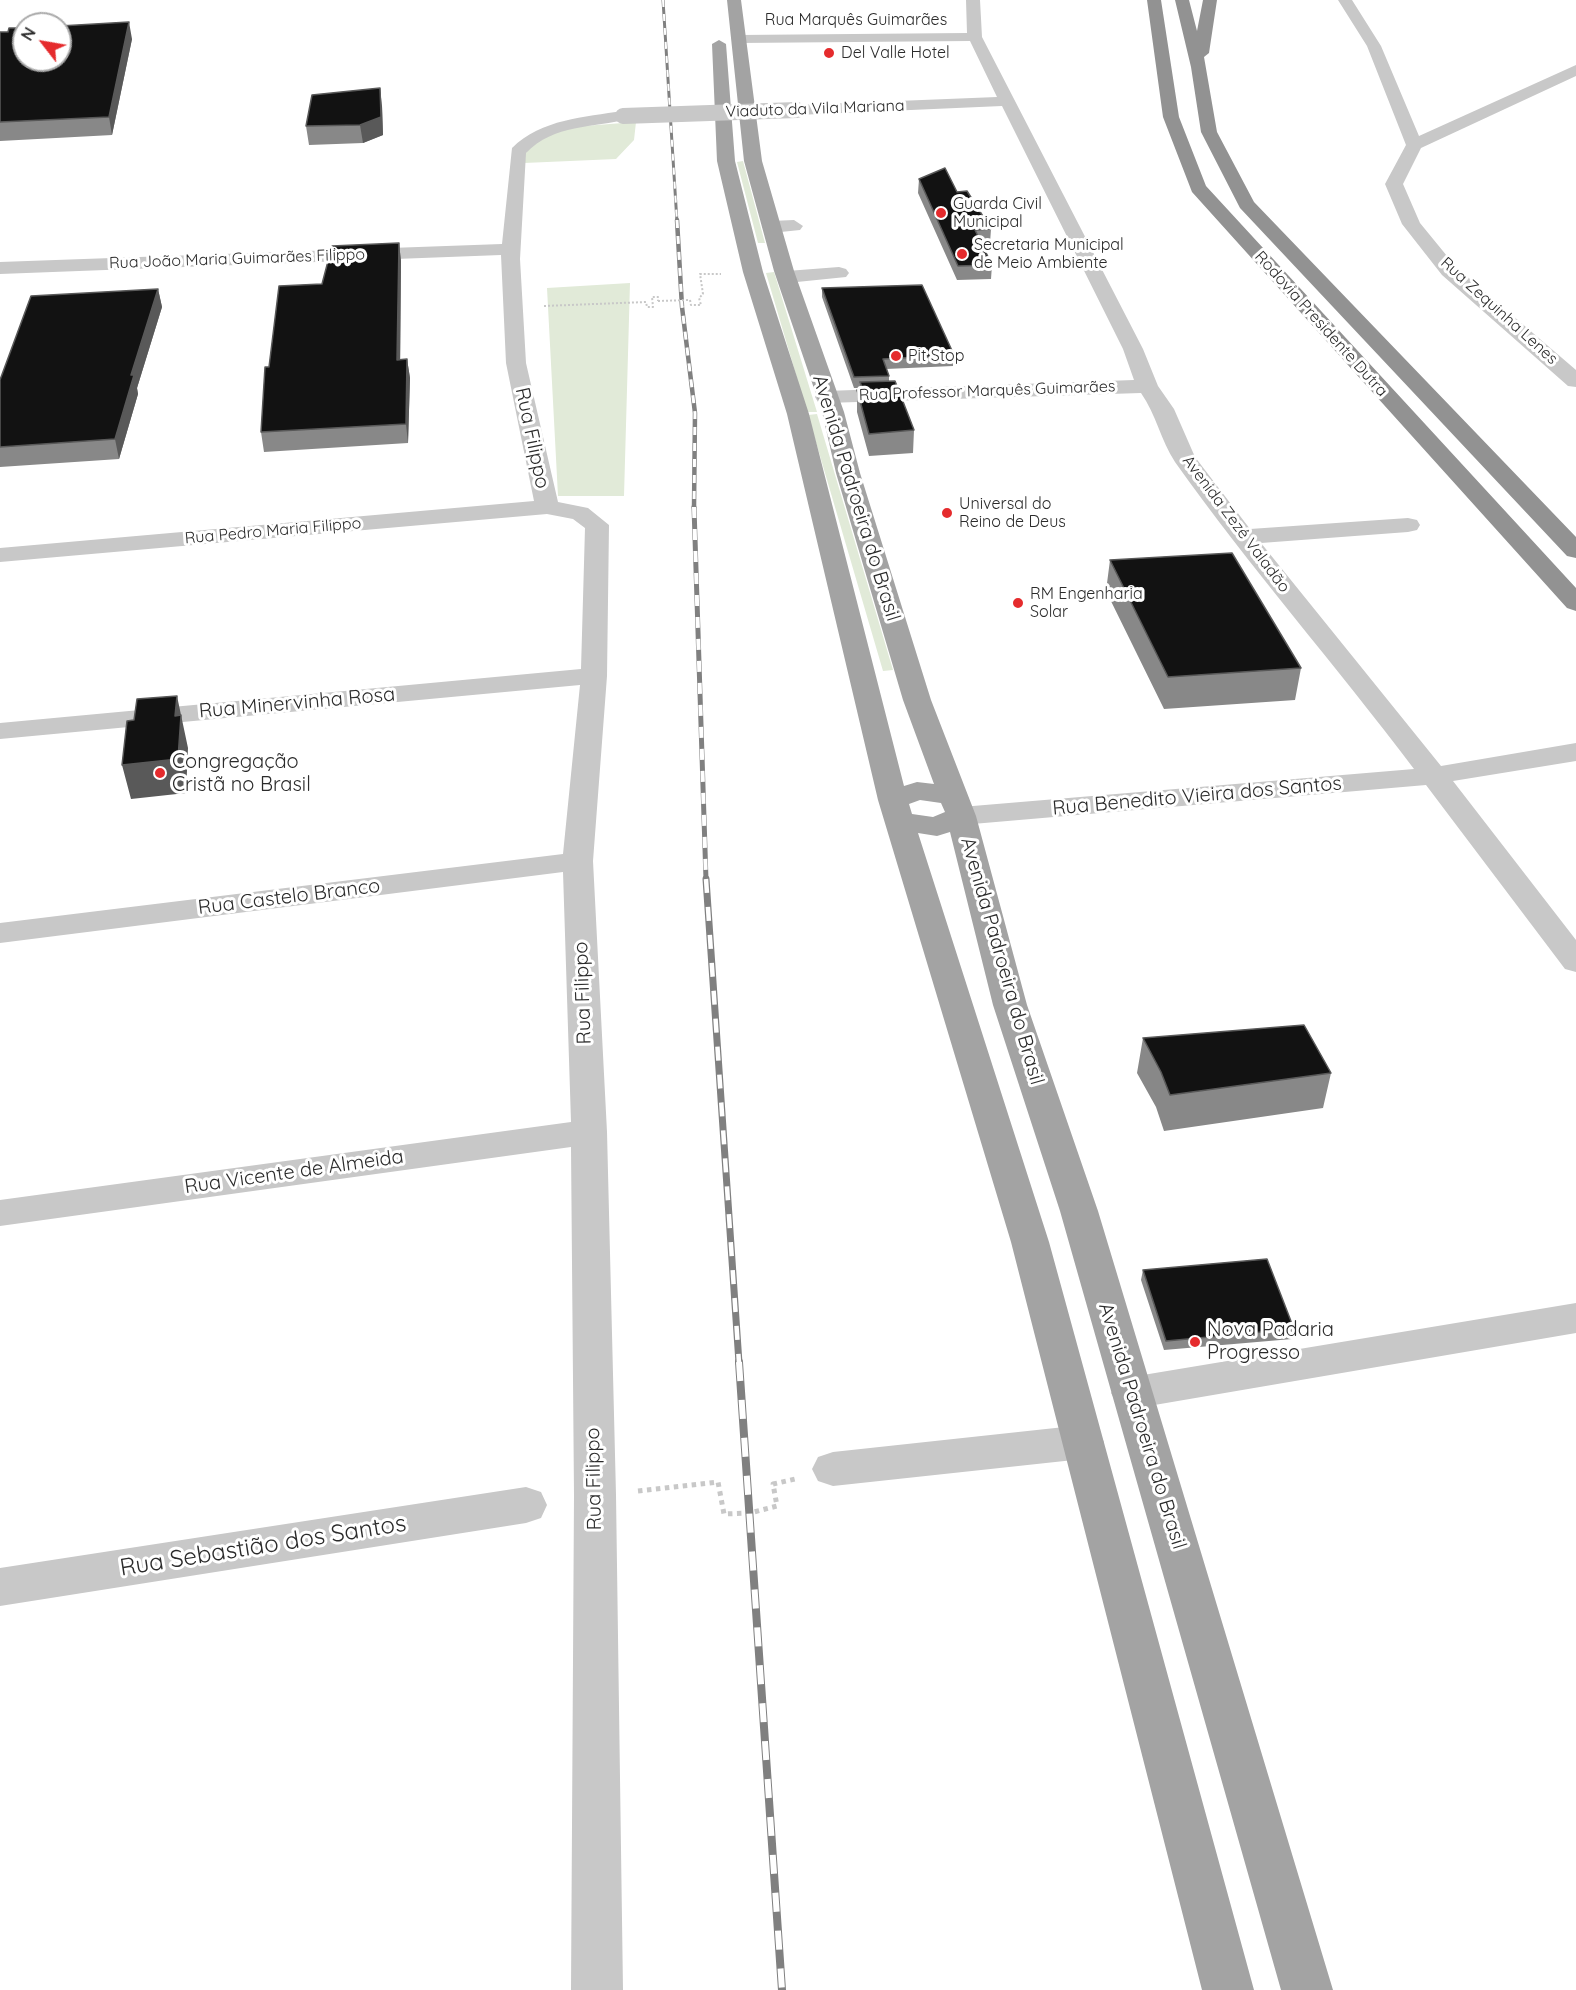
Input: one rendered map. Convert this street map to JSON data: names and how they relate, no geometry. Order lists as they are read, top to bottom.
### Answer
{
  "streets": {
    "highway": ["Rodovia Presidente Dutra"],
    "main road": ["Avenida Padroeira do Brasil"],
    "street": [
      "Rua Marquês Guimarães",
      "Viaduto da Vila Mariana",
      "Rua João Maria Guimarães Filippo",
      "Rua Zequinha Lenes",
      "Rua Professor Marquês Guimarães",
      "Rua Filippo",
      "Avenida Zezé Valadão",
      "Rua Pedro Maria Filippo",
      "Rua Minervinha Rosa",
      "Rua Benedito Vieira dos Santos",
      "Rua Castelo Branco",
      "Rua Vicente de Almeida",
      "Rua Sebastião dos Santos"
    ]
  },
  "crossings": [
    ["Rua Marquês Guimarães", "Avenida Padroeira do Brasil"],
    ["Rua Marquês Guimarães", "Avenida Zezé Valadão"],
    ["Viaduto da Vila Mariana", "Rua Filippo"],
    ["Viaduto da Vila Mariana", "Avenida Zezé Valadão"],
    ["Rua João Maria Guimarães Filippo", "Rua Filippo"],
    ["Rua Professor Marquês Guimarães", "Avenida Padroeira do Brasil"],
    ["Rua Professor Marquês Guimarães", "Avenida Zezé Valadão"],
    ["Rua Filippo", "Rua Pedro Maria Filippo"],
    ["Rua Filippo", "Rua Minervinha Rosa"],
    ["Rua Filippo", "Rua Castelo Branco"],
    ["Rua Filippo", "Rua Vicente de Almeida"],
    ["Avenida Padroeira do Brasil", "Rua Benedito Vieira dos Santos"],
    ["Avenida Zezé Valadão", "Rua Benedito Vieira dos Santos"]
  ],
  "places": [
    "Del Valle Hotel",
    "Guarda Civil Municipal",
    "Secretaria Municipal de Meio Ambiente",
    "Pit Stop",
    "Universal do Reino de Deus",
    "RM Engenharia Solar",
    "Congregação Cristã no Brasil",
    "Nova Padaria Progresso"
  ],
  "north": "top left"
}
